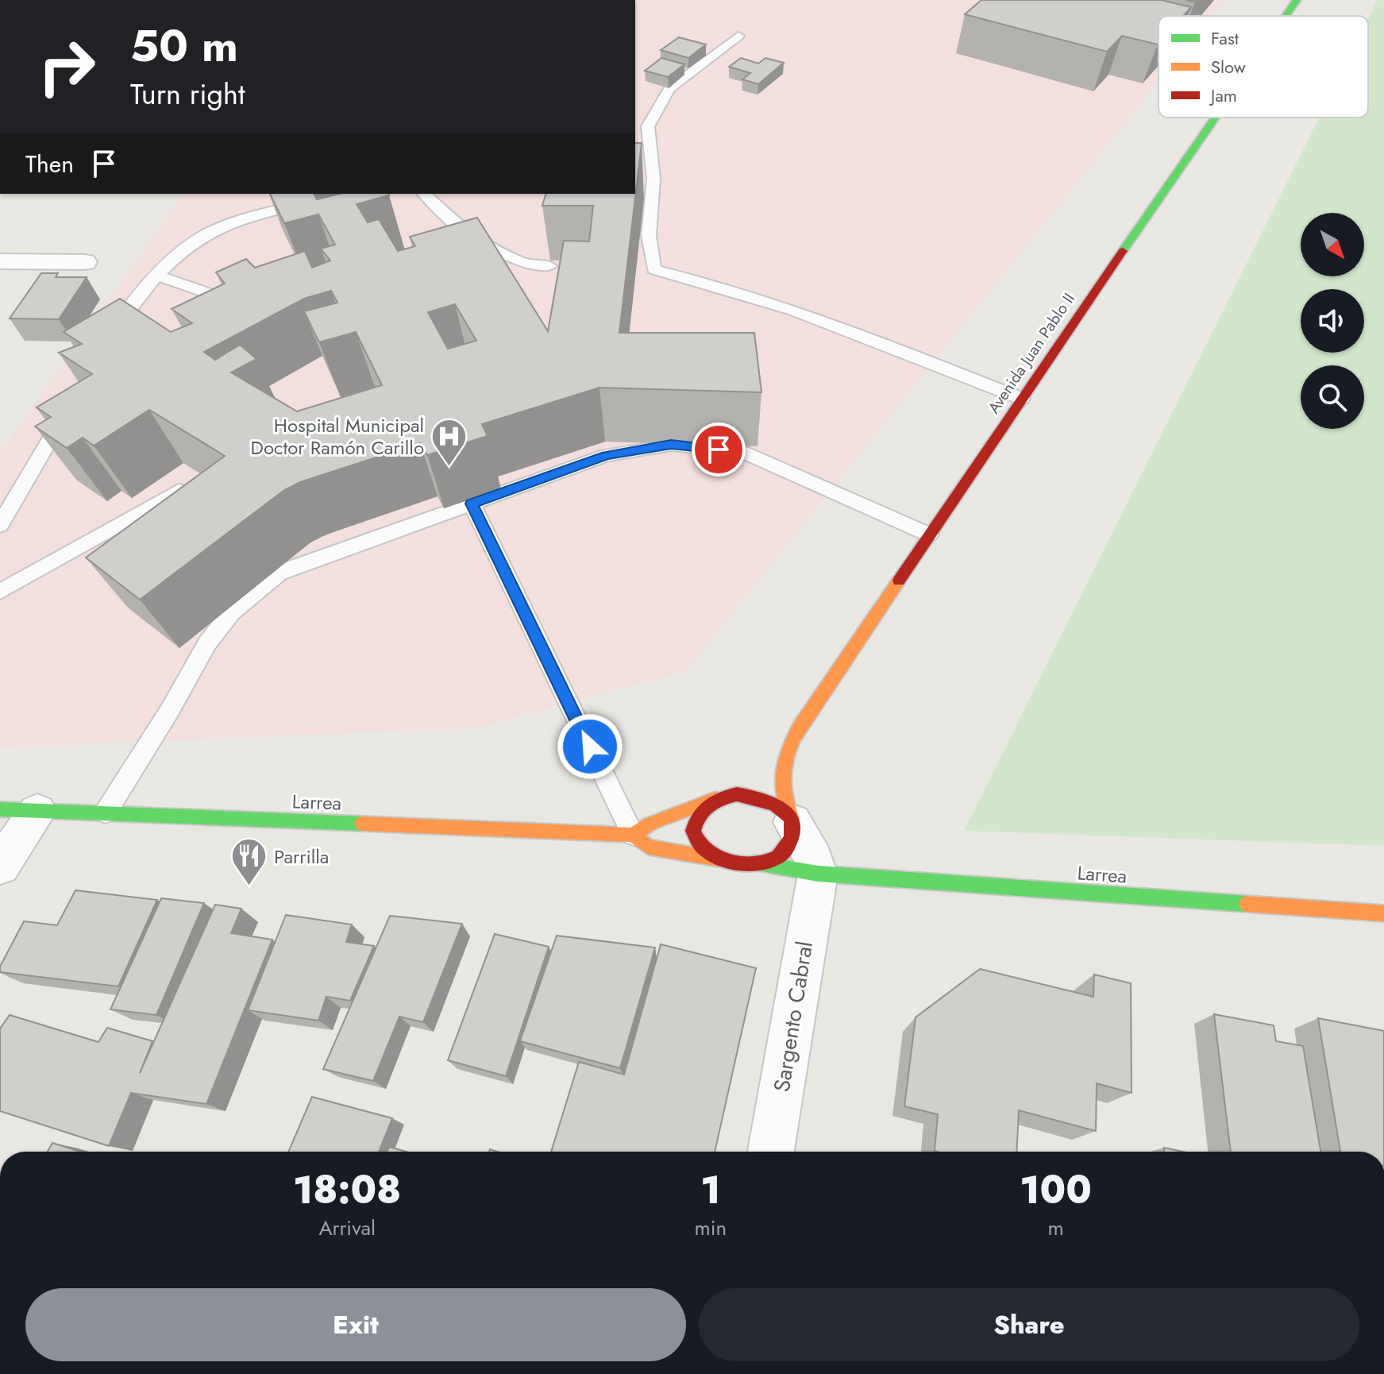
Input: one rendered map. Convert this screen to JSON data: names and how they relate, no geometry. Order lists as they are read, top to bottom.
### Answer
{
  "streets": {
    "main road": ["Avenida Juan Pablo II", "Larrea"],
    "street": ["Sargento Cabral"]
  },
  "crossings": [
    ["Avenida Juan Pablo II", "Larrea"],
    ["Larrea", "Sargento Cabral"]
  ],
  "places": {
    "hospital": ["Hospital Municipal Doctor Ramón Carillo"],
    "restaurant": ["Parrilla"]
  },
  "legend": ["Fast", "Slow", "Jam"],
  "north": "bottom right",
  "page": {
    "turn": ["50 m", "Turn right"],
    "then": "Then",
    "eta": [
      "18:08",
      "Arrival",
      "1",
      "min",
      "100",
      "m"
    ],
    "buttons": ["Exit", "Share"]
  }
}
